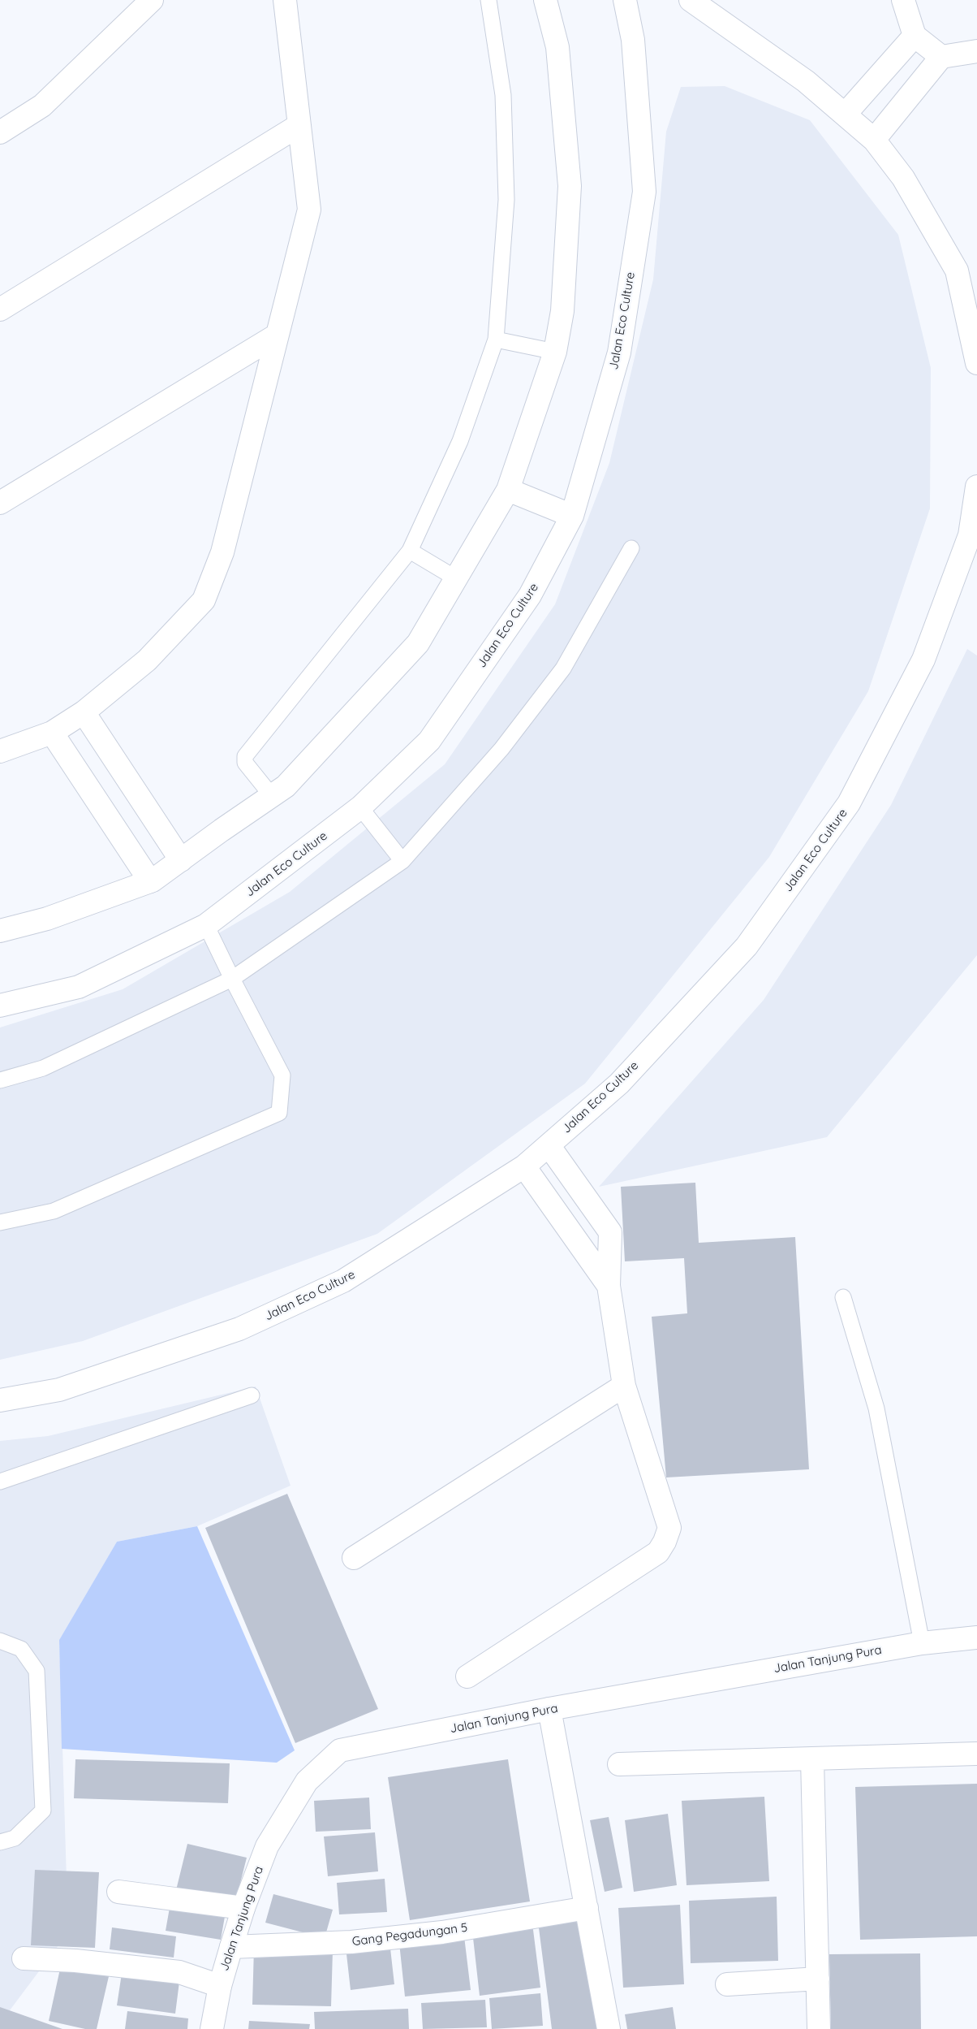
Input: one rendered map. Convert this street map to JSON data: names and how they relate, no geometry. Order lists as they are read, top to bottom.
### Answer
{
  "streets": {
    "street": ["Jalan Eco Culture", "Jalan Tanjung Pura", "Gang Pegadungan 5"]
  },
  "crossings": [
    ["Jalan Tanjung Pura", "Gang Pegadungan 5"]
  ]
}
